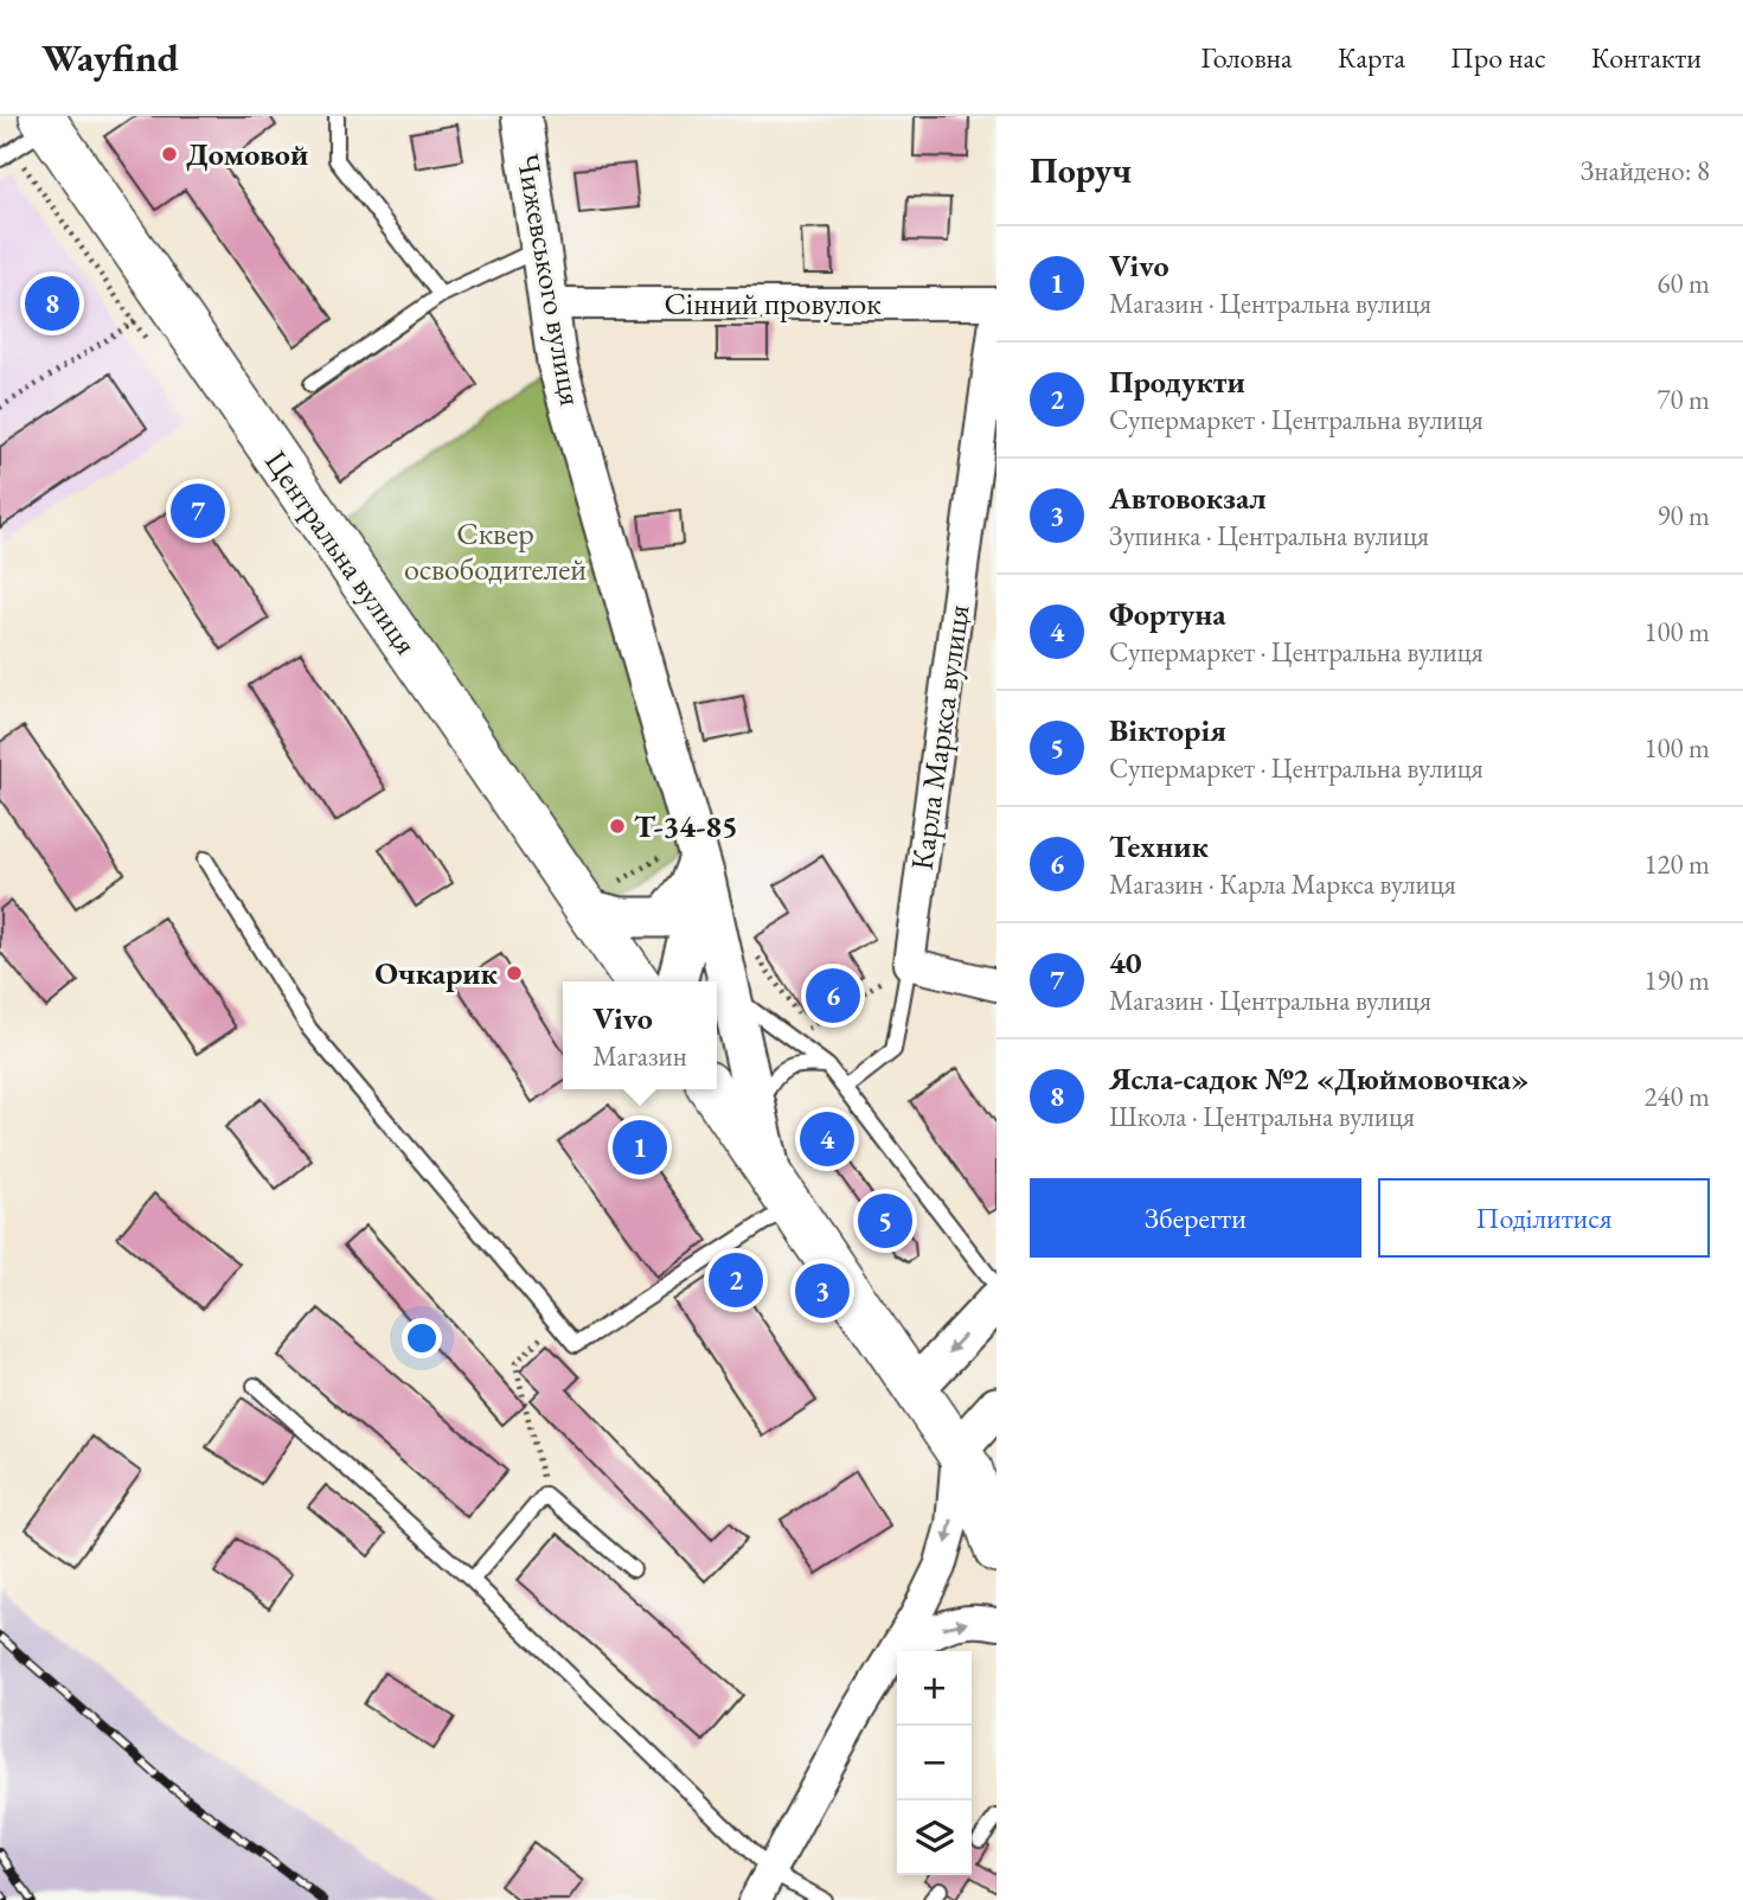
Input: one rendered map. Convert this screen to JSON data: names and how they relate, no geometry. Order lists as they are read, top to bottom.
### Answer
{
  "streets": {
    "main road": ["Центральна вулиця"],
    "street": ["Чижевського вулиця", "Сінний провулок", "Карла Маркса вулиця"]
  },
  "crossings": [
    ["Чижевського вулиця", "Сінний провулок"]
  ],
  "parks": ["Сквер освободителей"],
  "places": ["Домовой", "Т-34-85", "Очкарик"],
  "page": {
    "header": "Wayfind",
    "nav": [
      "Головна",
      "Карта",
      "Про нас",
      "Контакти"
    ],
    "heading": ["Поруч", "Знайдено: 8"],
    "list": [
      {
        "mark": "1",
        "name": "Vivo",
        "note": "Магазин · Центральна вулиця",
        "value": "60 m"
      },
      {
        "mark": "2",
        "name": "Продукти",
        "note": "Супермаркет · Центральна вулиця",
        "value": "70 m"
      },
      {
        "mark": "3",
        "name": "Автовокзал",
        "note": "Зупинка · Центральна вулиця",
        "value": "90 m"
      },
      {
        "mark": "4",
        "name": "Фортуна",
        "note": "Супермаркет · Центральна вулиця",
        "value": "100 m"
      },
      {
        "mark": "5",
        "name": "Вікторія",
        "note": "Супермаркет · Центральна вулиця",
        "value": "100 m"
      },
      {
        "mark": "6",
        "name": "Техник",
        "note": "Магазин · Карла Маркса вулиця",
        "value": "120 m"
      },
      {
        "mark": "7",
        "name": "40",
        "note": "Магазин · Центральна вулиця",
        "value": "190 m"
      },
      {
        "mark": "8",
        "name": "Ясла-садок №2 «Дюймовочка»",
        "note": "Школа · Центральна вулиця",
        "value": "240 m"
      }
    ],
    "pins": [
      "8",
      "7",
      "6",
      "4",
      "1",
      "5",
      "2",
      "3"
    ],
    "popup": ["Vivo", "Магазин"],
    "buttons": ["Зберегти", "Поділитися"],
    "map_buttons": ["+", "−"]
  }
}
